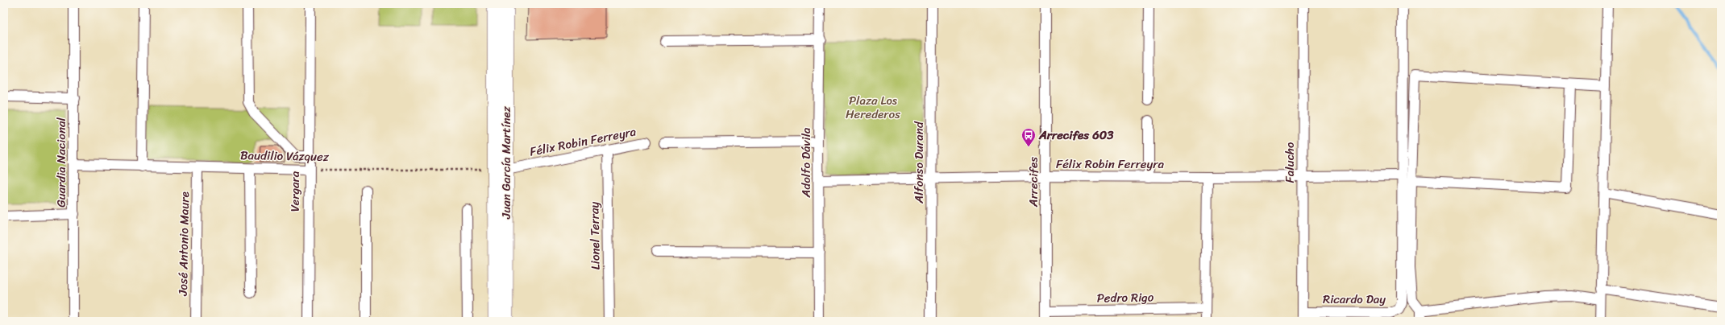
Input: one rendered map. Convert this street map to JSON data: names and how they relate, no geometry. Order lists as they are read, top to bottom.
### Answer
{
  "streets": {
    "main road": ["Juan García Martínez"],
    "street": [
      "Félix Robin Ferreyra",
      "Baudilio Vázquez",
      "Guardia Nacional",
      "Adolfo Dávila",
      "Alfonso Durand",
      "Falucho",
      "Arrecifes",
      "Vergara",
      "Lionel Terray",
      "José Antonio Maure",
      "Pedro Rigo",
      "Ricardo Day"
    ]
  },
  "crossings": [
    ["Félix Robin Ferreyra", "Baudilio Vázquez"],
    ["Félix Robin Ferreyra", "Juan García Martínez"],
    ["Félix Robin Ferreyra", "Adolfo Dávila"],
    ["Félix Robin Ferreyra", "Alfonso Durand"],
    ["Félix Robin Ferreyra", "Falucho"],
    ["Félix Robin Ferreyra", "Arrecifes"],
    ["Félix Robin Ferreyra", "Lionel Terray"],
    ["Félix Robin Ferreyra", "Ricardo Day"],
    ["Baudilio Vázquez", "Guardia Nacional"],
    ["Baudilio Vázquez", "Juan García Martínez"],
    ["Baudilio Vázquez", "Vergara"],
    ["Baudilio Vázquez", "José Antonio Maure"],
    ["Falucho", "Ricardo Day"],
    ["Arrecifes", "Pedro Rigo"]
  ],
  "parks": ["Plaza Los Herederos"],
  "places": {
    "bus stop": ["Arrecifes 603"]
  }
}
